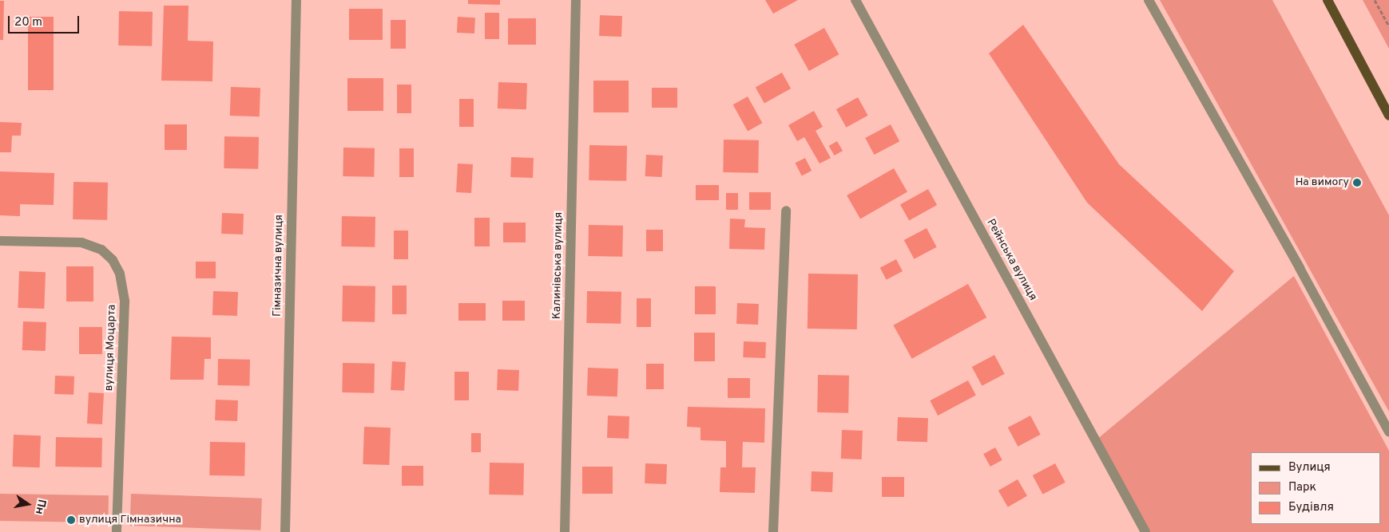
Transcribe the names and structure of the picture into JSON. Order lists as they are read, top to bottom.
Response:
{
  "streets": {
    "street": [
      "Рейнська вулиця",
      "Гімназична вулиця",
      "Калинівська вулиця",
      "вулиця Моцарта"
    ]
  },
  "places": ["На вимогу", "вулиця Гімназична"],
  "legend": ["Вулиця", "Парк", "Будівля"],
  "scale_bar": "20 m",
  "north": "right"
}
